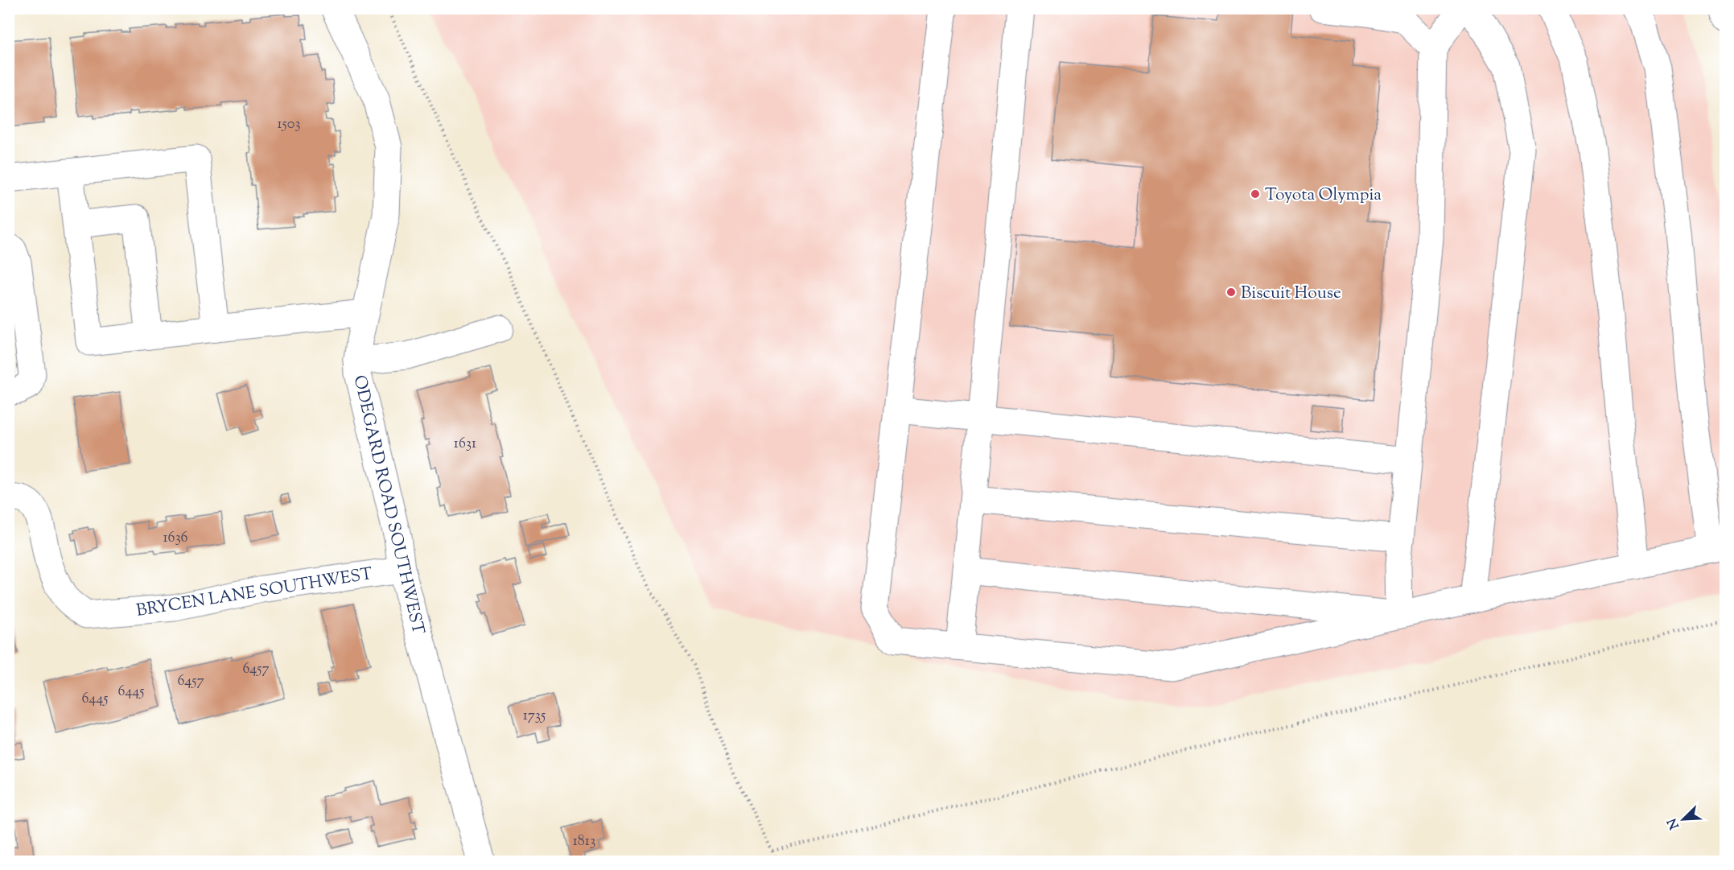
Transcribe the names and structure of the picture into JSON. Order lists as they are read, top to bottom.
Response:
{
  "streets": {
    "street": ["ODEGARD ROAD SOUTHWEST", "BRYCEN LANE SOUTHWEST"]
  },
  "crossings": [
    ["ODEGARD ROAD SOUTHWEST", "BRYCEN LANE SOUTHWEST"]
  ],
  "places": ["Toyota Olympia", "Biscuit House"],
  "house_numbers": [
    "1503",
    "1631",
    "1636",
    "6457",
    "6457",
    "6445",
    "6445",
    "1735",
    "1813"
  ],
  "north": "bottom left"
}
